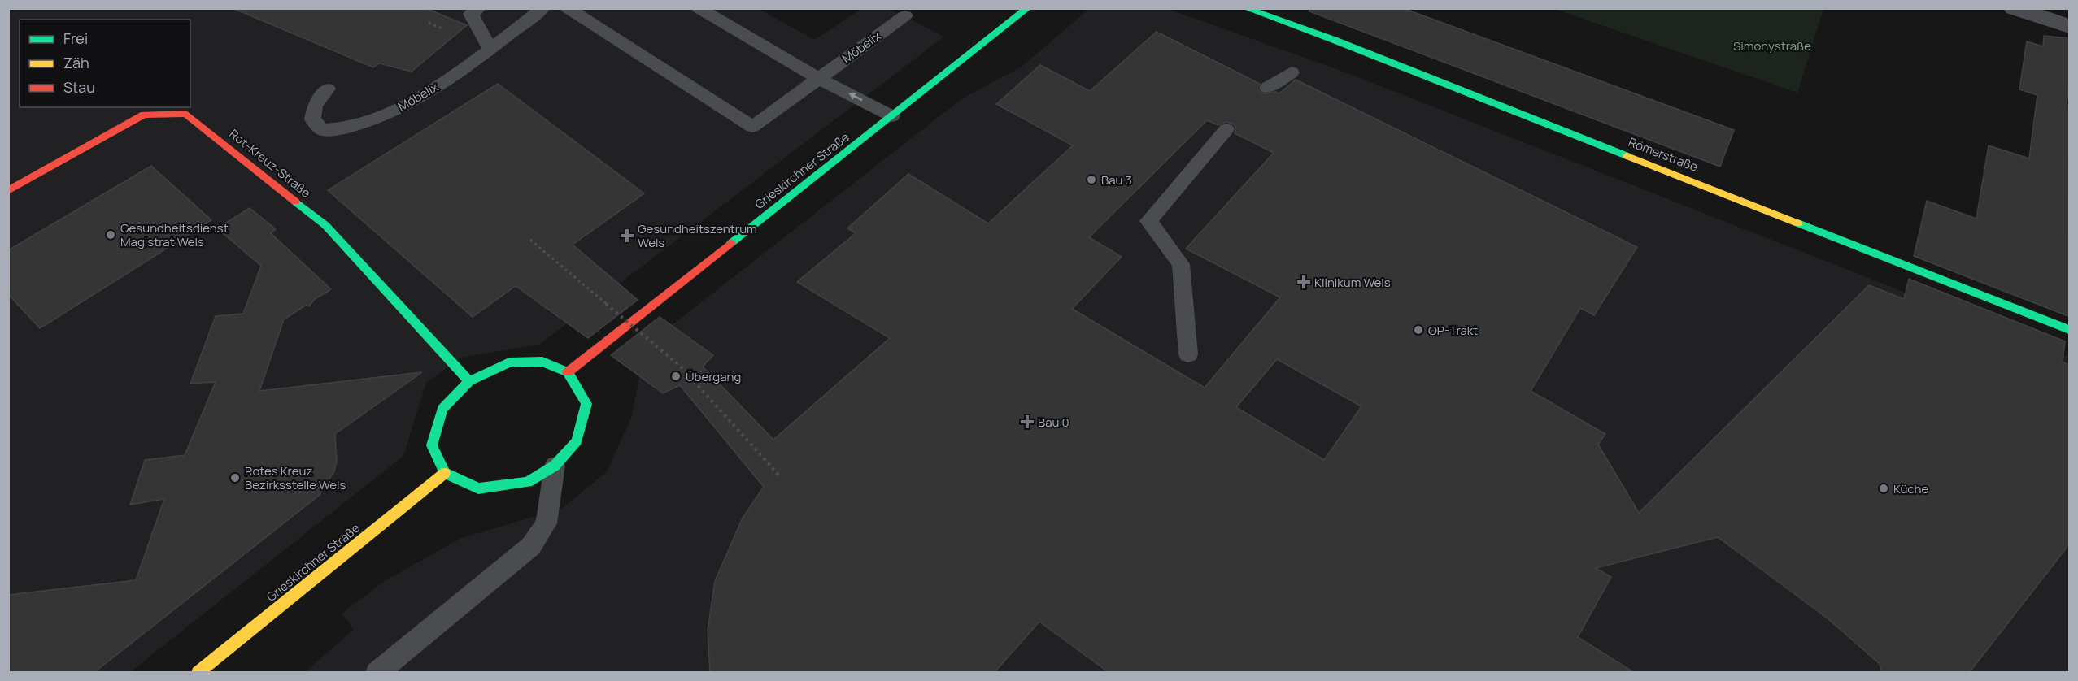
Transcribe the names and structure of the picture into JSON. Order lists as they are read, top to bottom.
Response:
{
  "streets": {
    "main road": ["Römerstraße", "Rot-Kreuz-Straße", "Grieskirchner Straße"],
    "lane": ["Möbelix"]
  },
  "crossings": [
    ["Rot-Kreuz-Straße", "Grieskirchner Straße"]
  ],
  "parks": ["Simonystraße"],
  "places": {
    "other": [
      "Bau 3",
      "Gesundheitsdienst Magistrat Wels",
      "OP-Trakt",
      "Übergang",
      "Rotes Kreuz Bezirksstelle Wels",
      "Küche"
    ],
    "health": ["Gesundheitszentrum Wels", "Klinikum Wels", "Bau 0"]
  },
  "legend": ["Frei", "Zäh", "Stau"]
}
